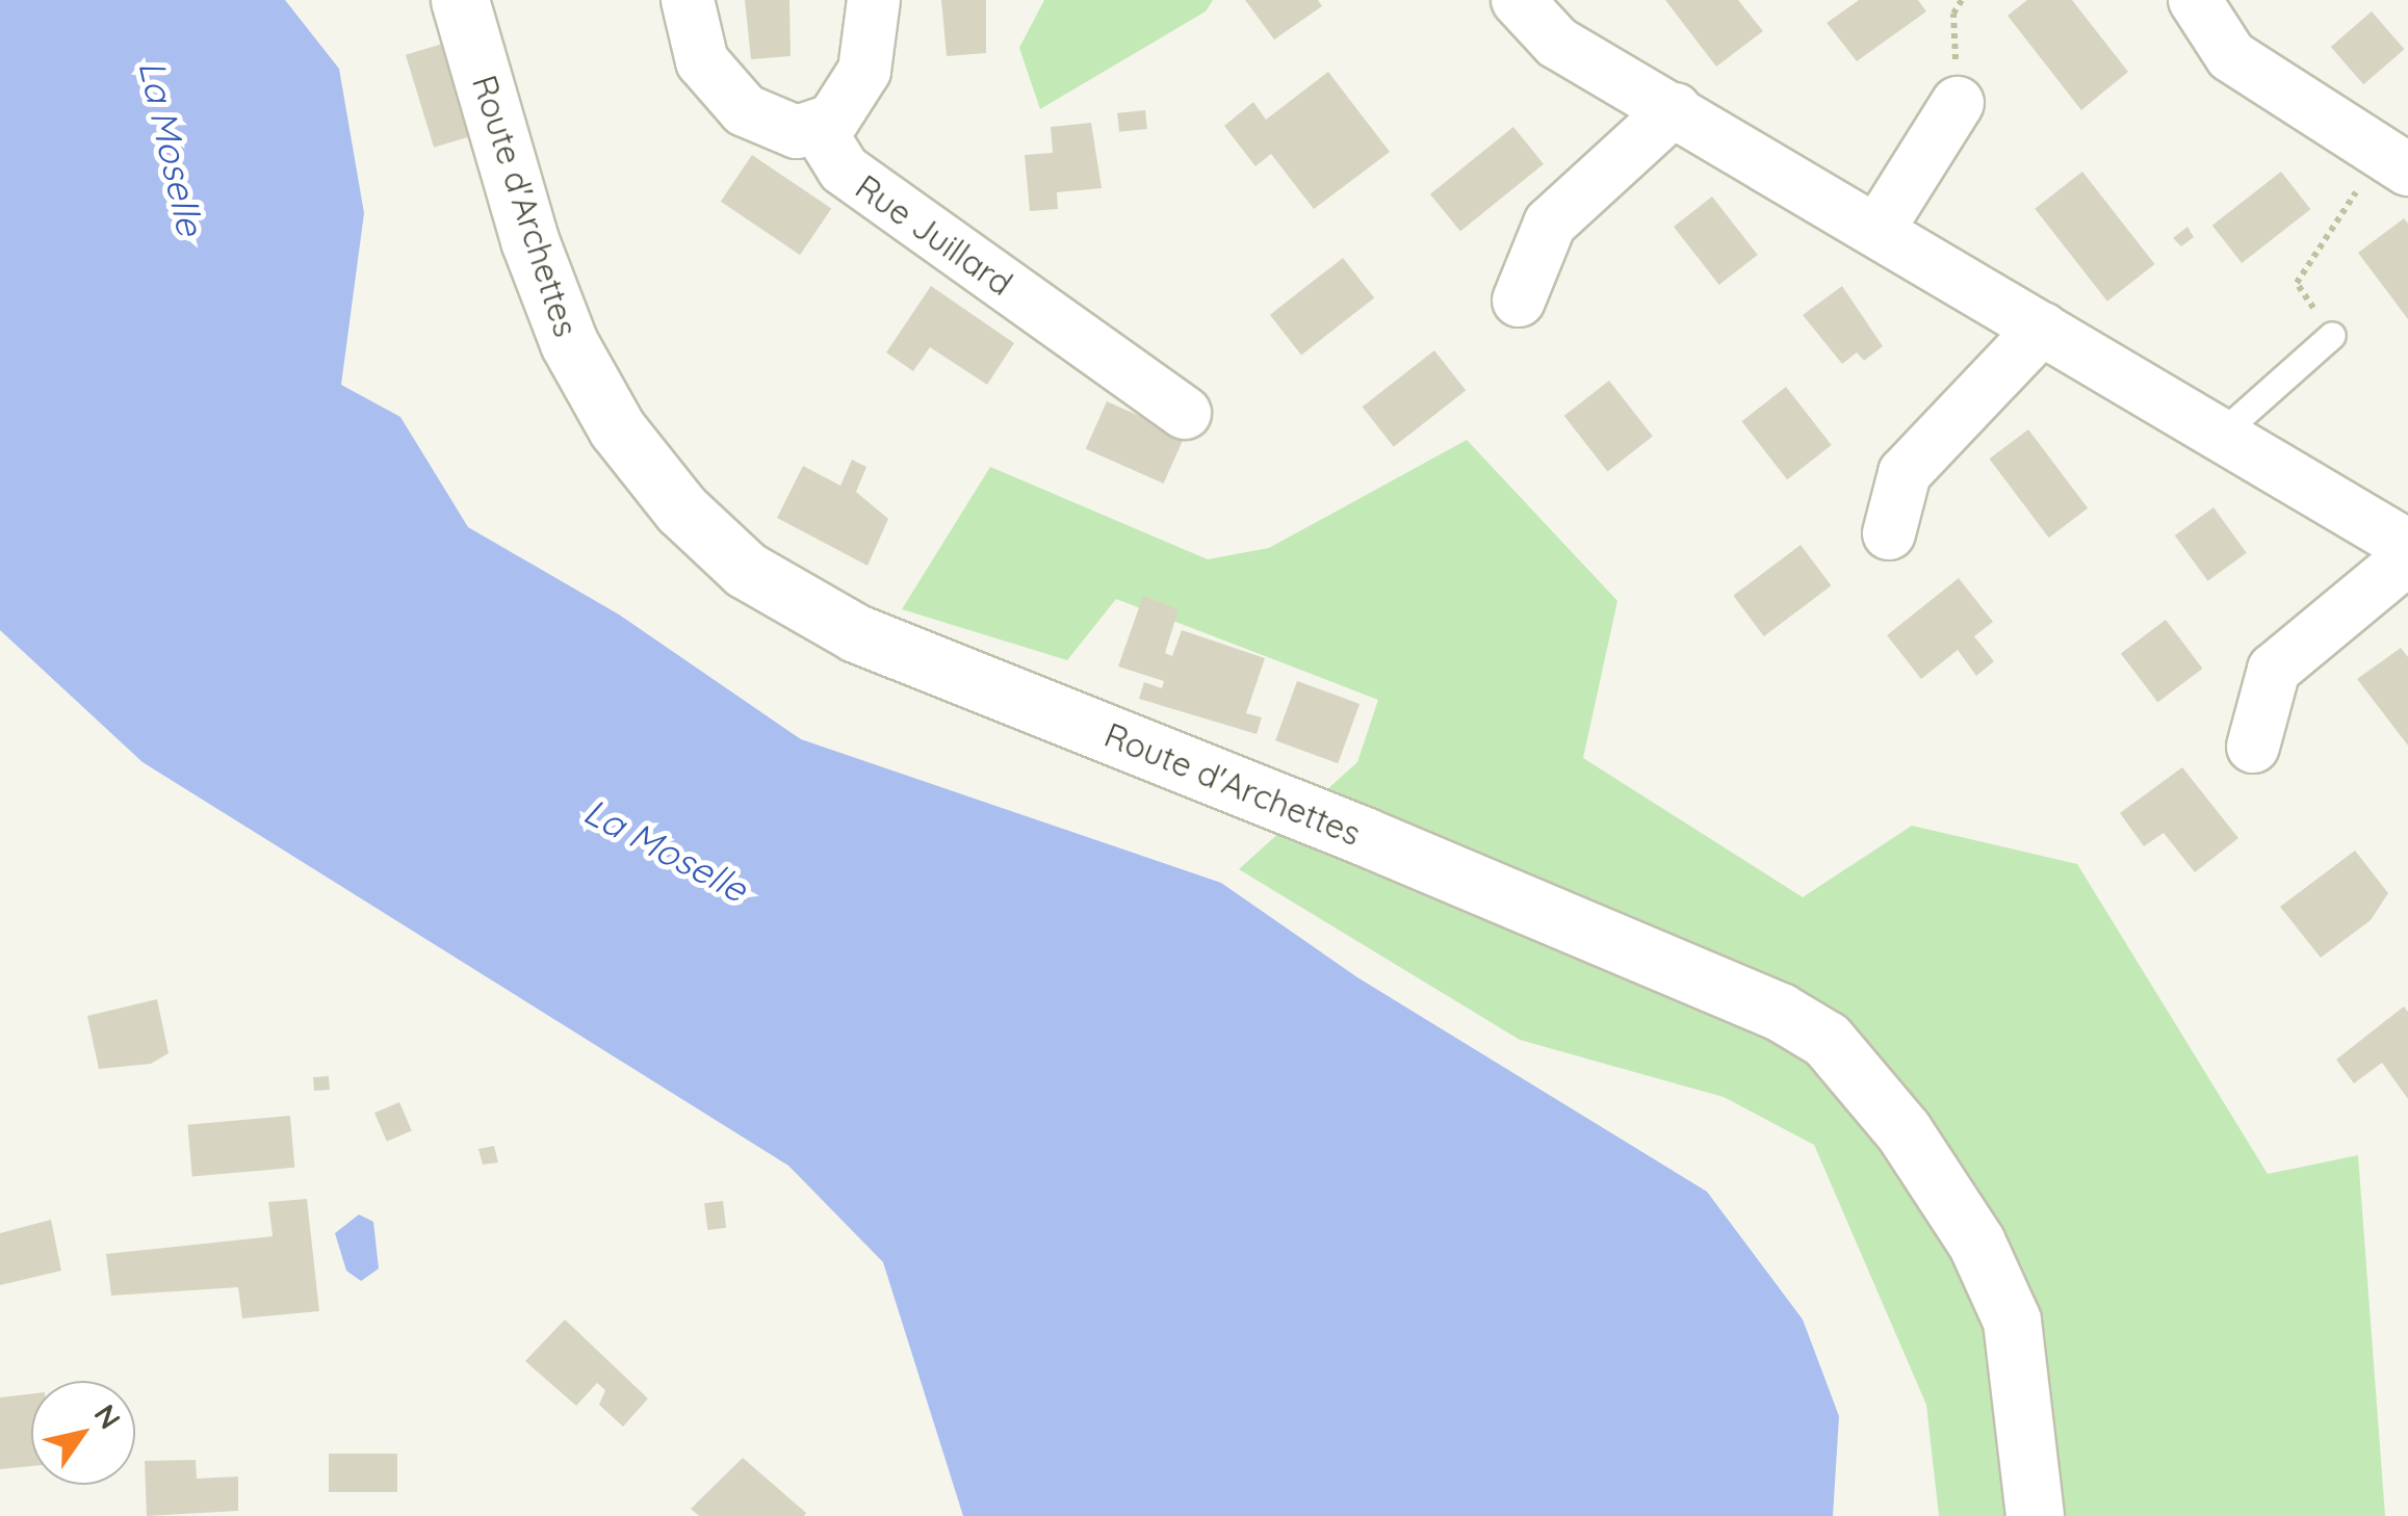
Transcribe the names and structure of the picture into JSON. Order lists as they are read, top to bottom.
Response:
{
  "streets": {
    "street": ["Route d'Archettes", "Rue Juillard"]
  },
  "water": ["La Moselle"],
  "north": "top right"
}
